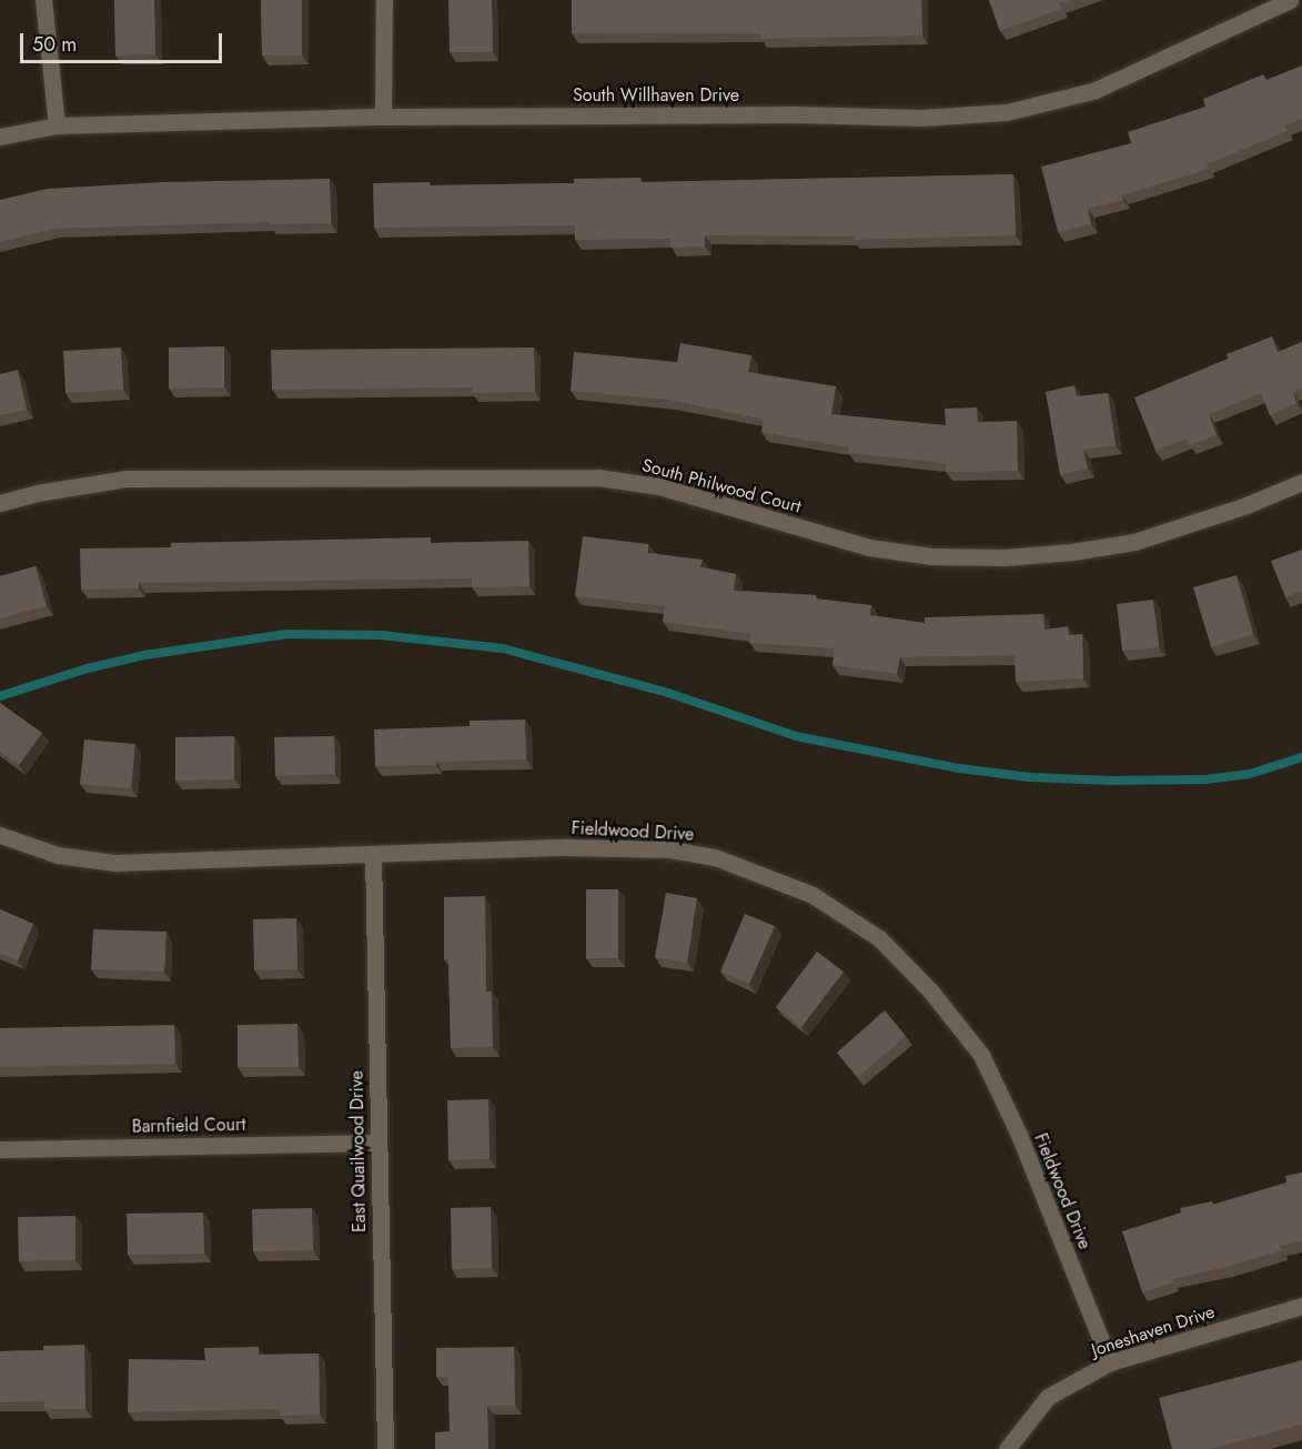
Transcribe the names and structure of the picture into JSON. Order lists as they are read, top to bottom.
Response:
{
  "streets": {
    "street": [
      "South Willhaven Drive",
      "South Philwood Court",
      "Fieldwood Drive",
      "Barnfield Court",
      "East Quailwood Drive",
      "Joneshaven Drive"
    ]
  },
  "crossings": [
    ["Fieldwood Drive", "East Quailwood Drive"],
    ["Fieldwood Drive", "Joneshaven Drive"],
    ["Barnfield Court", "East Quailwood Drive"]
  ],
  "scale_bar": "50 m"
}
